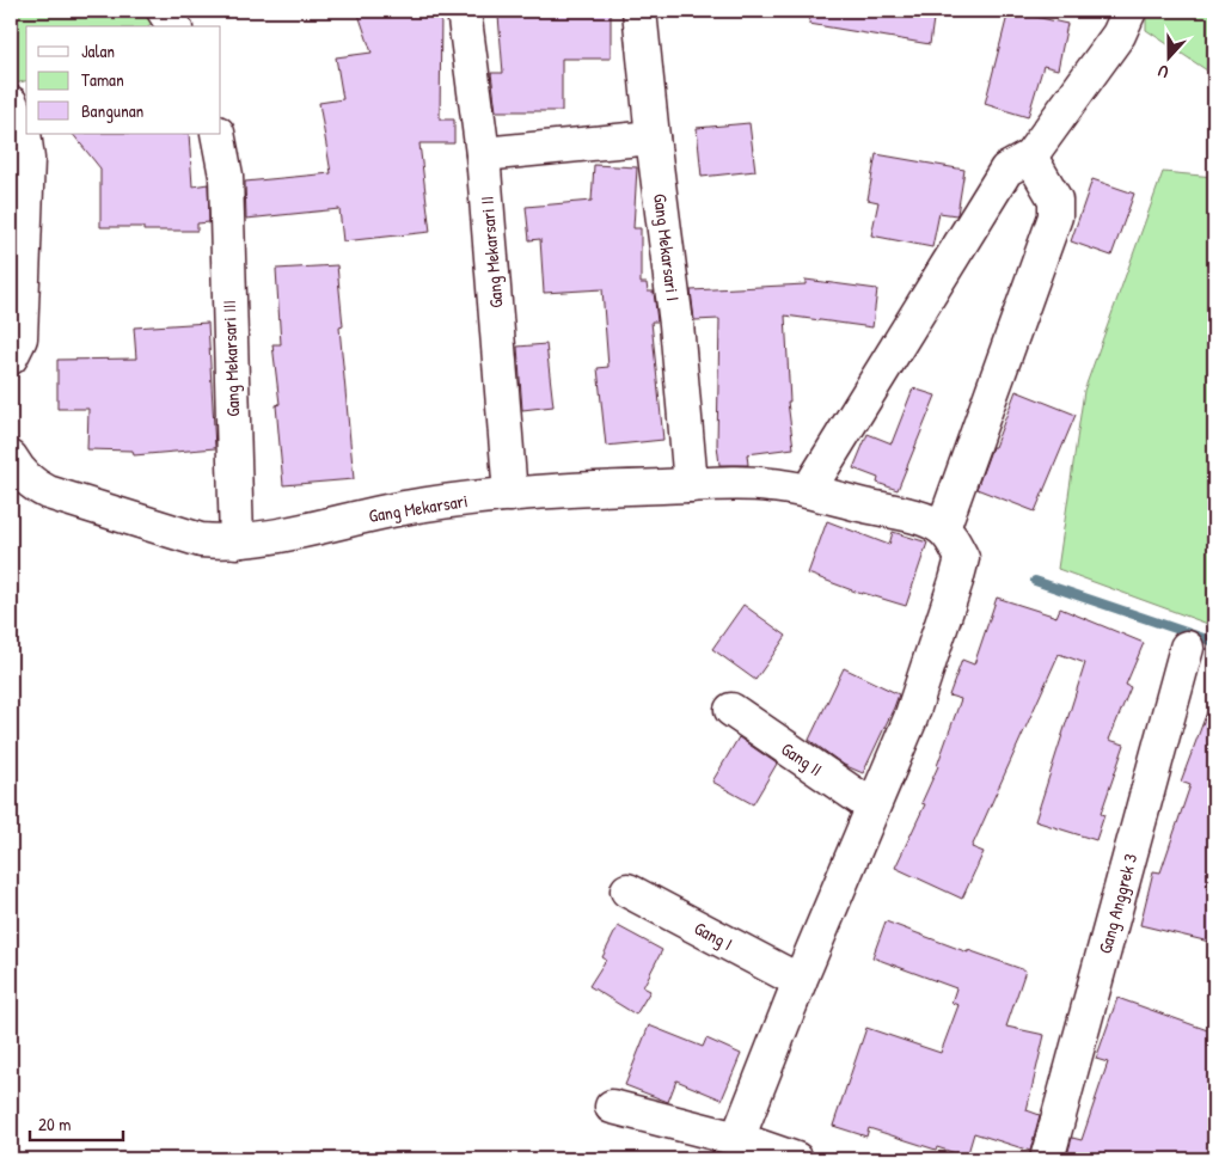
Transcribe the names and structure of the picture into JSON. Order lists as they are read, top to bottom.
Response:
{
  "streets": {
    "street": [
      "Gang Mekarsari I",
      "Gang Mekarsari II",
      "Gang Mekarsari III",
      "Gang Mekarsari",
      "Gang II",
      "Gang Anggrek 3",
      "Gang I"
    ]
  },
  "crossings": [
    ["Gang Mekarsari I", "Gang Mekarsari"],
    ["Gang Mekarsari II", "Gang Mekarsari"],
    ["Gang Mekarsari III", "Gang Mekarsari"]
  ],
  "legend": ["Jalan", "Taman", "Bangunan"],
  "scale_bar": "20 m",
  "north": "bottom"
}
